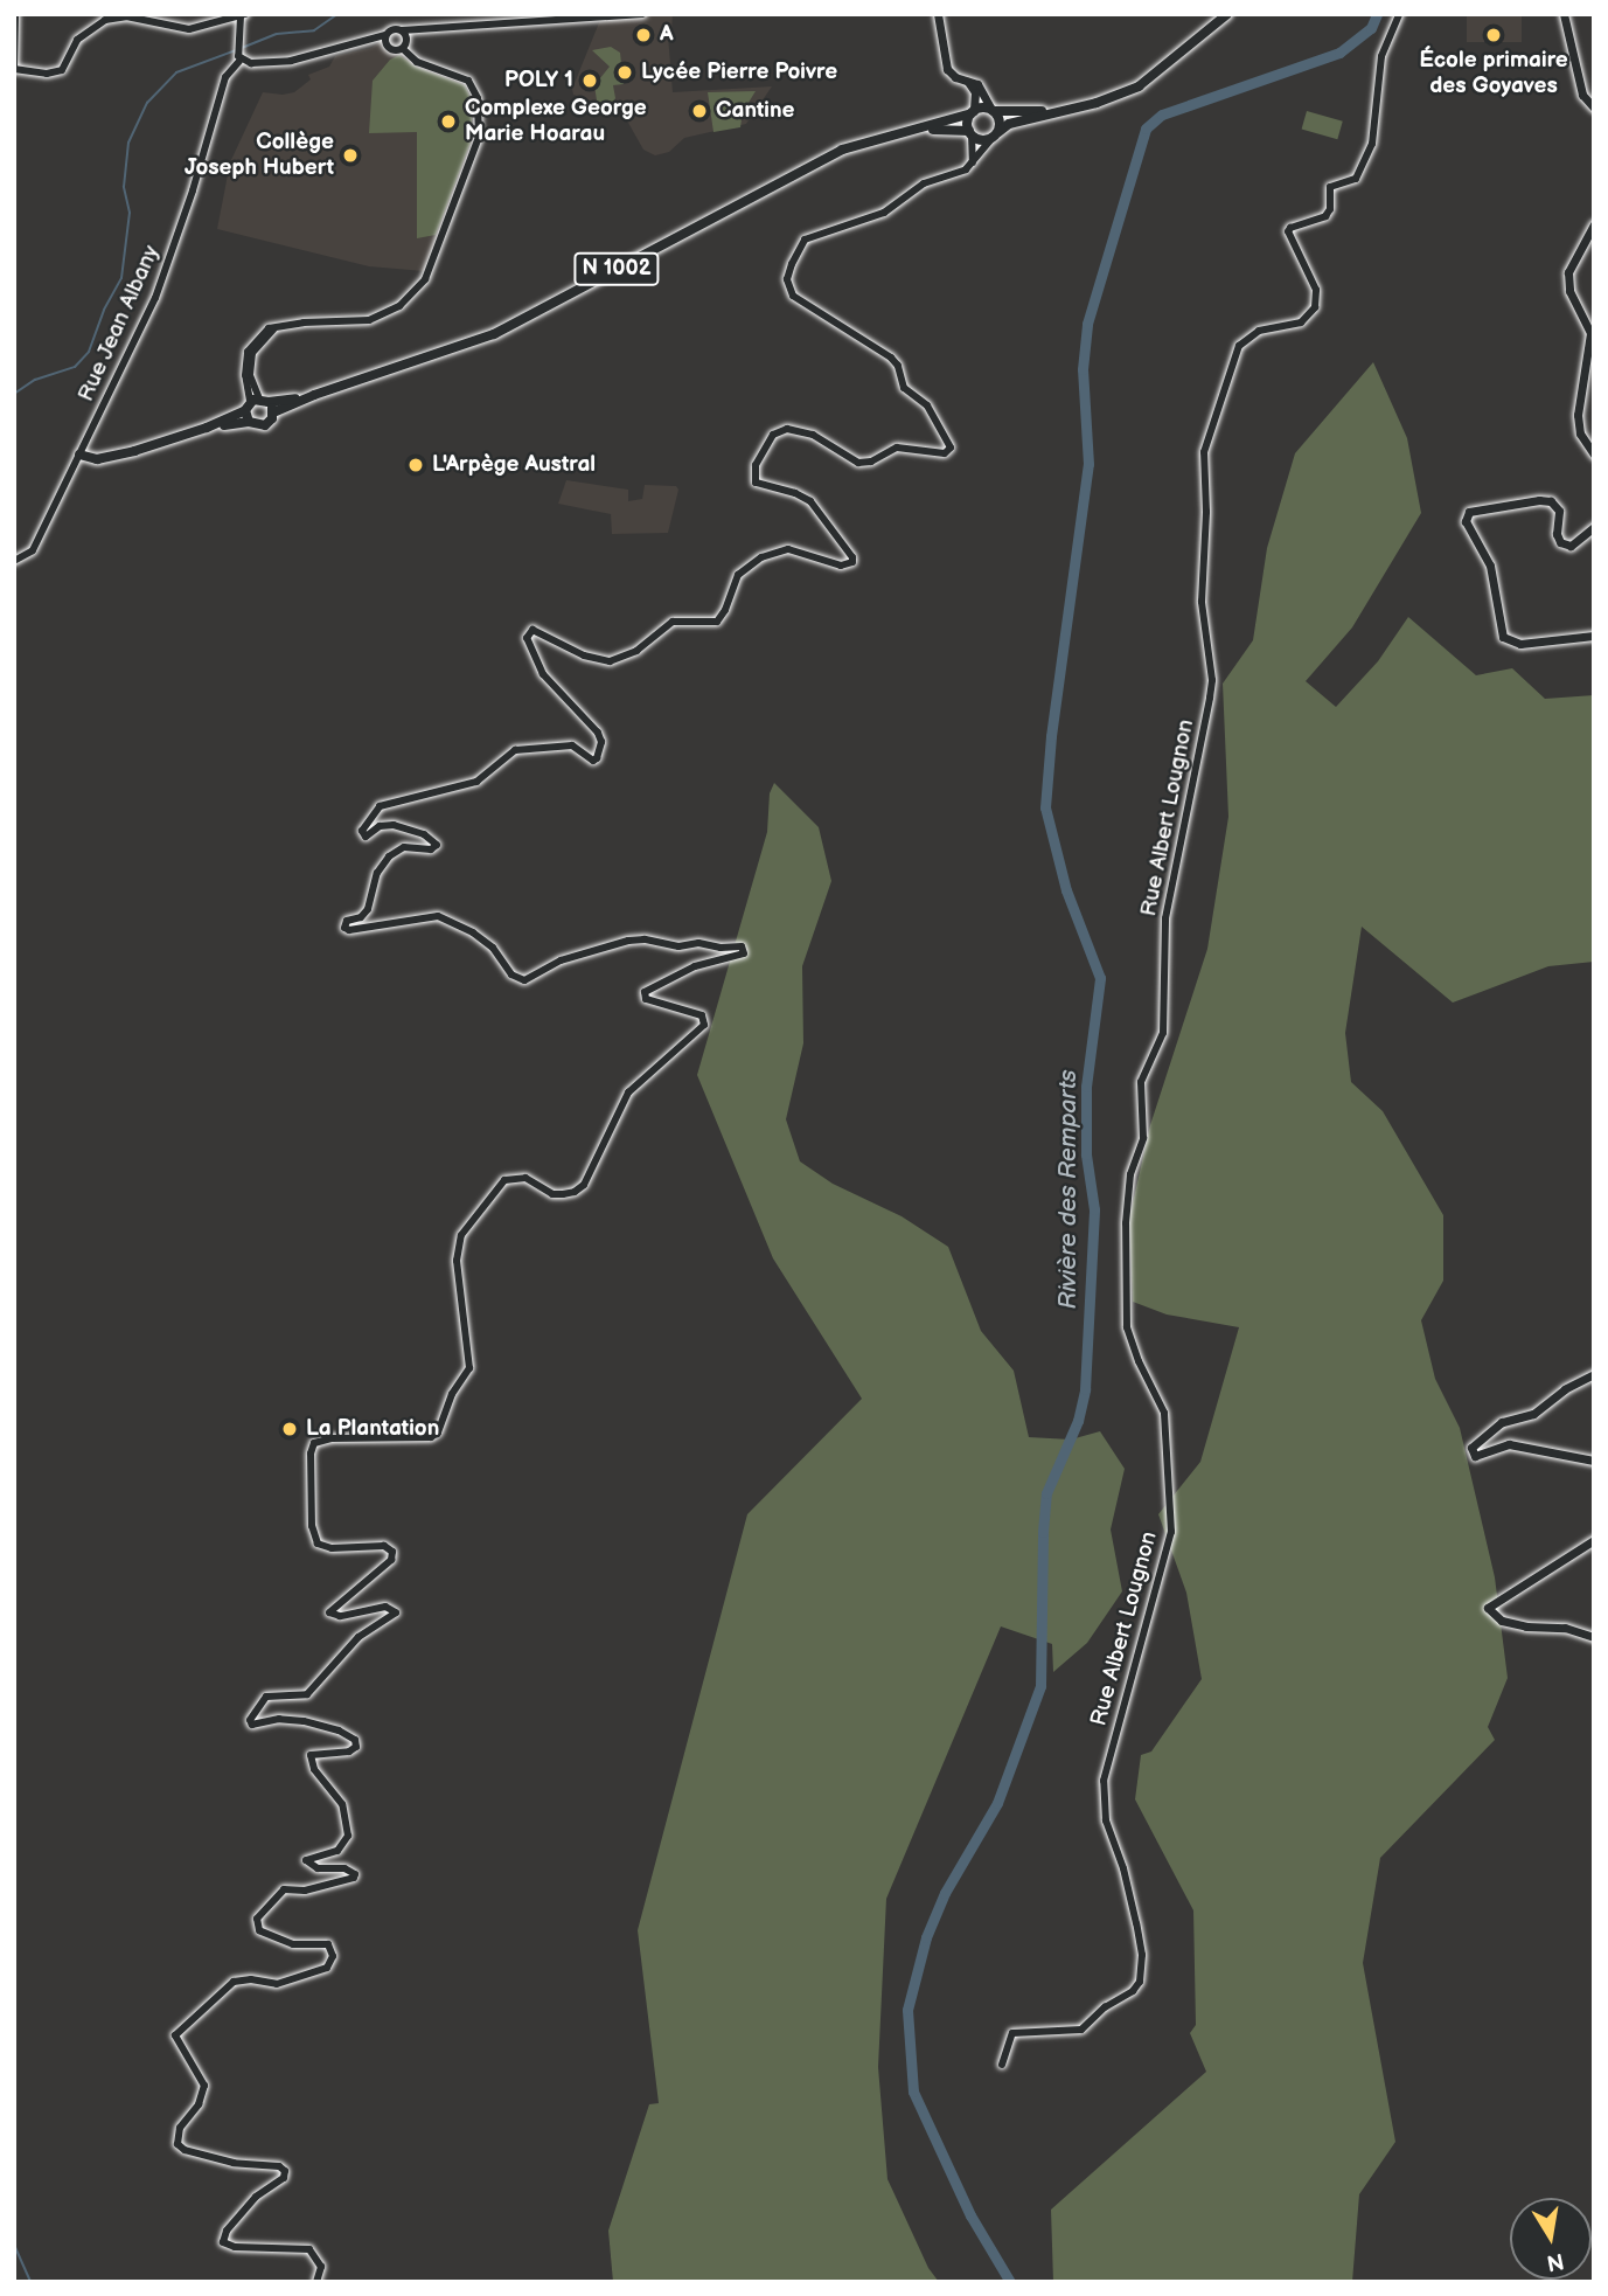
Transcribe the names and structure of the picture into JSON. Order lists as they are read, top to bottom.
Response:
{
  "streets": {
    "main road": ["N 1002"],
    "street": ["Rue Jean Albany", "Rue Albert Lougnon"]
  },
  "crossings": [
    ["N 1002", "Rue Jean Albany"]
  ],
  "water": ["Rivière des Remparts"],
  "places": [
    "A",
    "École primaire des Goyaves",
    "Lycée Pierre Poivre",
    "POLY 1",
    "Cantine",
    "Complexe George Marie Hoarau",
    "Collège Joseph Hubert",
    "L'Arpège Austral",
    "La Plantation"
  ],
  "north": "bottom"
}
